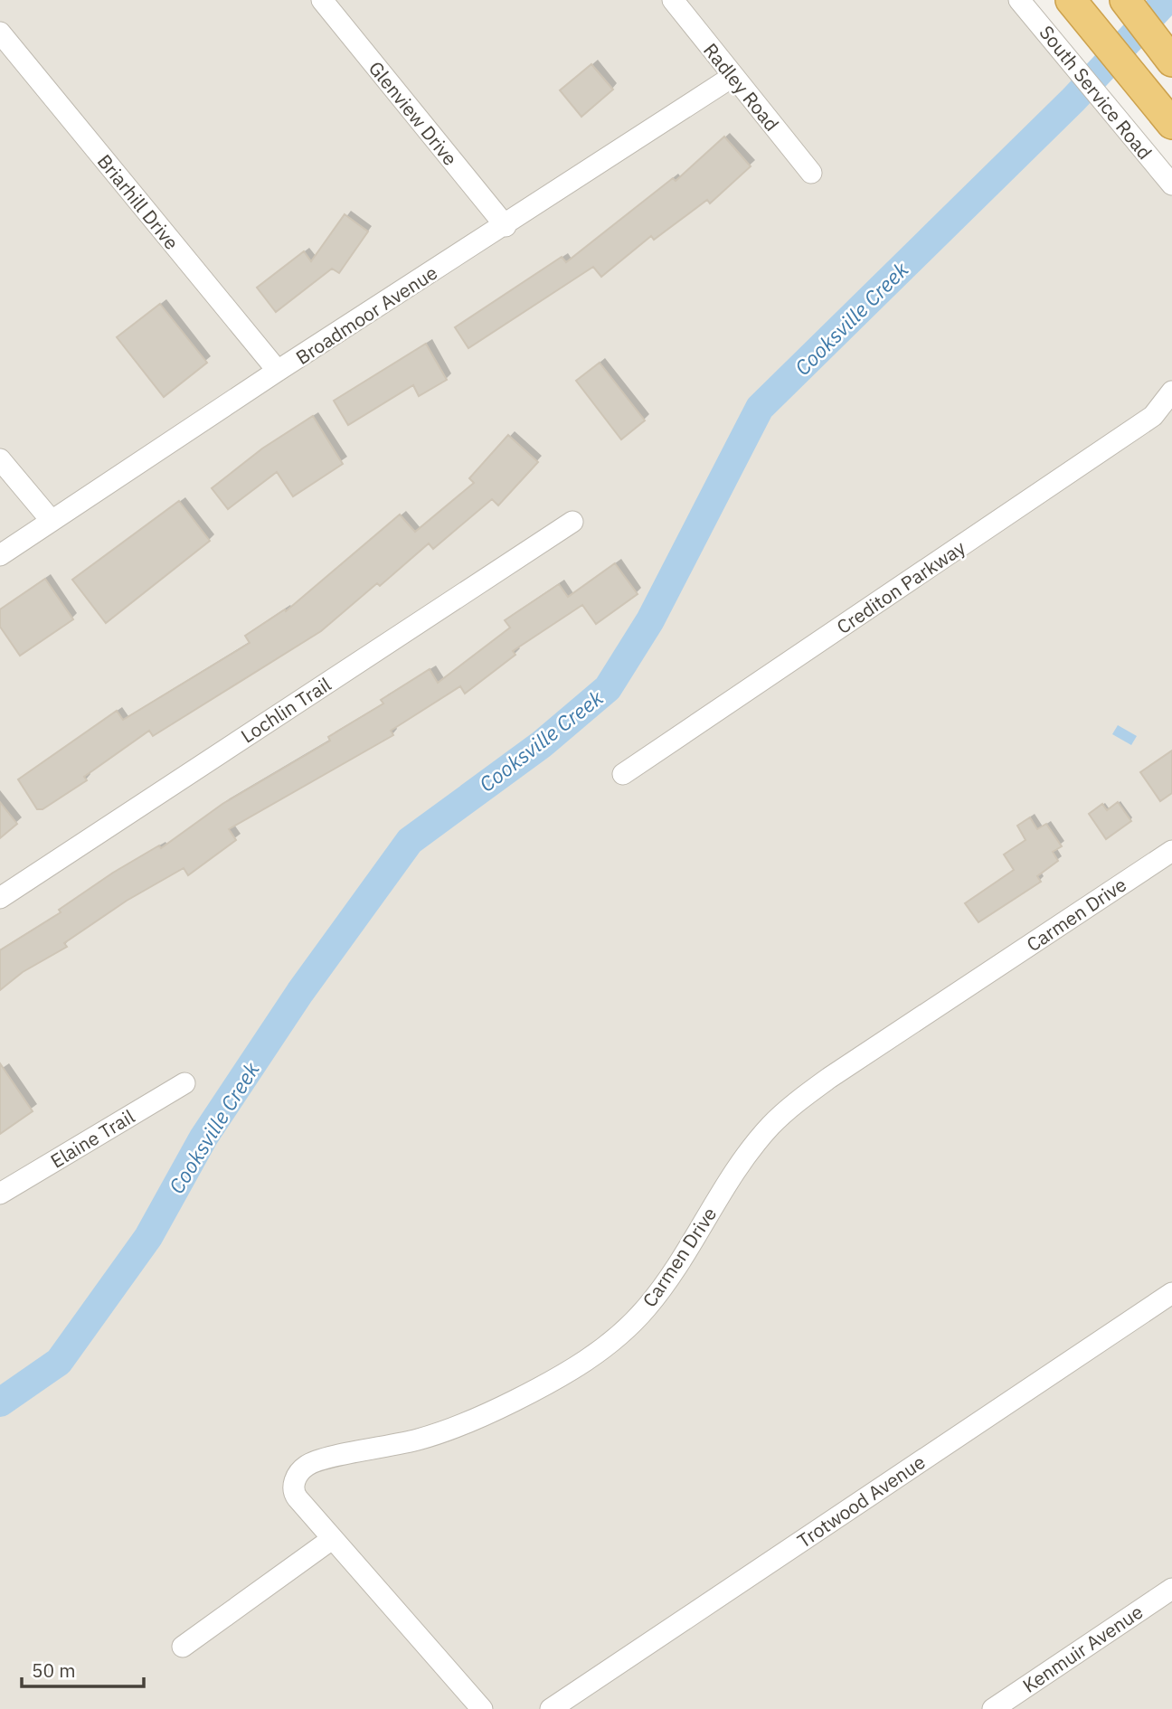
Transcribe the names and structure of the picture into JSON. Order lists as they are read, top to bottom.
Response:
{
  "streets": {
    "street": [
      "Radley Road",
      "South Service Road",
      "Glenview Drive",
      "Briarhill Drive",
      "Broadmoor Avenue",
      "Crediton Parkway",
      "Lochlin Trail",
      "Carmen Drive",
      "Elaine Trail",
      "Trotwood Avenue",
      "Kenmuir Avenue"
    ]
  },
  "crossings": [
    ["Radley Road", "Broadmoor Avenue"],
    ["Glenview Drive", "Broadmoor Avenue"],
    ["Briarhill Drive", "Broadmoor Avenue"]
  ],
  "water": ["Cooksville Creek"],
  "scale_bar": "50 m"
}
